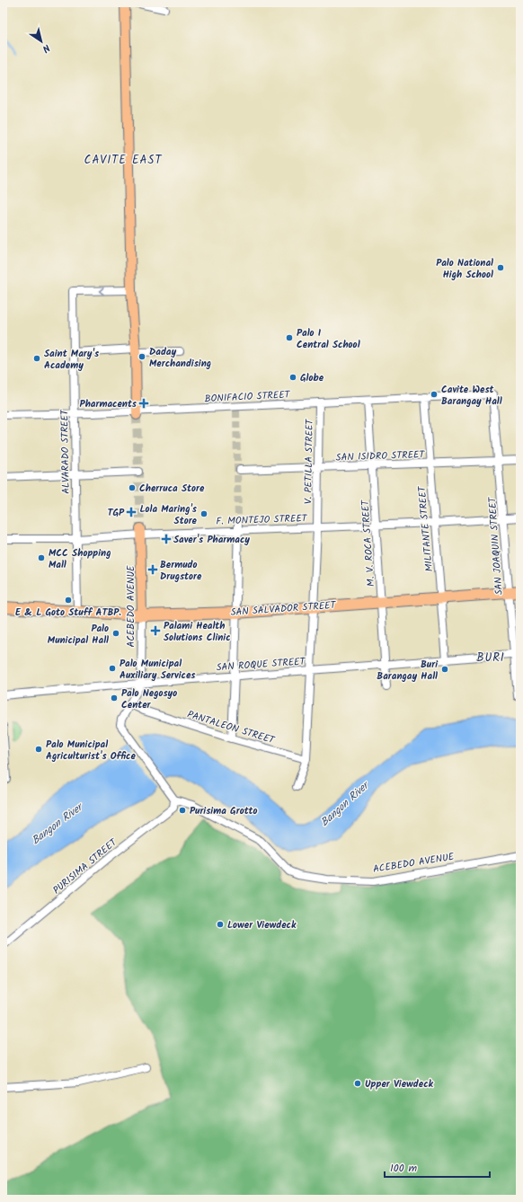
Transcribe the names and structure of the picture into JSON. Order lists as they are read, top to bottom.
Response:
{
  "streets": {
    "highway": ["SAN SALVADOR STREET"],
    "main road": ["ACEBEDO AVENUE"],
    "street": [
      "BONIFACIO STREET",
      "ALVARADO STREET",
      "SAN ISIDRO STREET",
      "V. PETILLA STREET",
      "F. MONTEJO STREET",
      "MILITANTE STREET",
      "M. V. ROCA STREET",
      "SAN JOAQUIN STREET",
      "SAN ROQUE STREET",
      "PANTALEON STREET",
      "PURISIMA STREET"
    ]
  },
  "crossings": [
    ["BONIFACIO STREET", "ALVARADO STREET"],
    ["BONIFACIO STREET", "V. PETILLA STREET"],
    ["BONIFACIO STREET", "MILITANTE STREET"],
    ["BONIFACIO STREET", "M. V. ROCA STREET"],
    ["BONIFACIO STREET", "SAN JOAQUIN STREET"],
    ["ALVARADO STREET", "F. MONTEJO STREET"],
    ["ALVARADO STREET", "SAN SALVADOR STREET"],
    ["SAN ISIDRO STREET", "V. PETILLA STREET"],
    ["SAN ISIDRO STREET", "MILITANTE STREET"],
    ["SAN ISIDRO STREET", "M. V. ROCA STREET"],
    ["SAN ISIDRO STREET", "SAN JOAQUIN STREET"],
    ["V. PETILLA STREET", "F. MONTEJO STREET"],
    ["V. PETILLA STREET", "SAN SALVADOR STREET"],
    ["V. PETILLA STREET", "SAN ROQUE STREET"],
    ["V. PETILLA STREET", "PANTALEON STREET"],
    ["F. MONTEJO STREET", "MILITANTE STREET"],
    ["F. MONTEJO STREET", "M. V. ROCA STREET"],
    ["F. MONTEJO STREET", "SAN JOAQUIN STREET"],
    ["F. MONTEJO STREET", "ACEBEDO AVENUE"],
    ["MILITANTE STREET", "SAN SALVADOR STREET"],
    ["MILITANTE STREET", "SAN ROQUE STREET"],
    ["M. V. ROCA STREET", "SAN SALVADOR STREET"],
    ["M. V. ROCA STREET", "SAN ROQUE STREET"],
    ["SAN JOAQUIN STREET", "SAN SALVADOR STREET"],
    ["SAN JOAQUIN STREET", "SAN ROQUE STREET"],
    ["ACEBEDO AVENUE", "SAN SALVADOR STREET"],
    ["ACEBEDO AVENUE", "SAN ROQUE STREET"],
    ["ACEBEDO AVENUE", "PURISIMA STREET"]
  ],
  "districts": ["CAVITE EAST", "BURI"],
  "water": ["Bangon River"],
  "places": {
    "other": [
      "Palo National High School",
      "Palo I Central School",
      "Daday Merchandising",
      "Saint Mary's Academy",
      "Globe",
      "Cavite West Barangay Hall",
      "Cherruca Store",
      "Lola Maring's Store",
      "MCC Shopping Mall",
      "E & L Goto Stuff ATBP.",
      "Palo Municipal Hall",
      "Palo Municipal Auxiliary Services",
      "Buri Barangay Hall",
      "Palo Negosyo Center",
      "Palo Municipal Agriculturist's Office",
      "Purisima Grotto",
      "Lower Viewdeck",
      "Upper Viewdeck"
    ],
    "health": [
      "Pharmacents",
      "TGP",
      "Saver's Pharmacy",
      "Bermudo Drugstore",
      "Palami Health Solutions Clinic"
    ]
  },
  "scale_bar": "100 m",
  "north": "bottom right"
}
